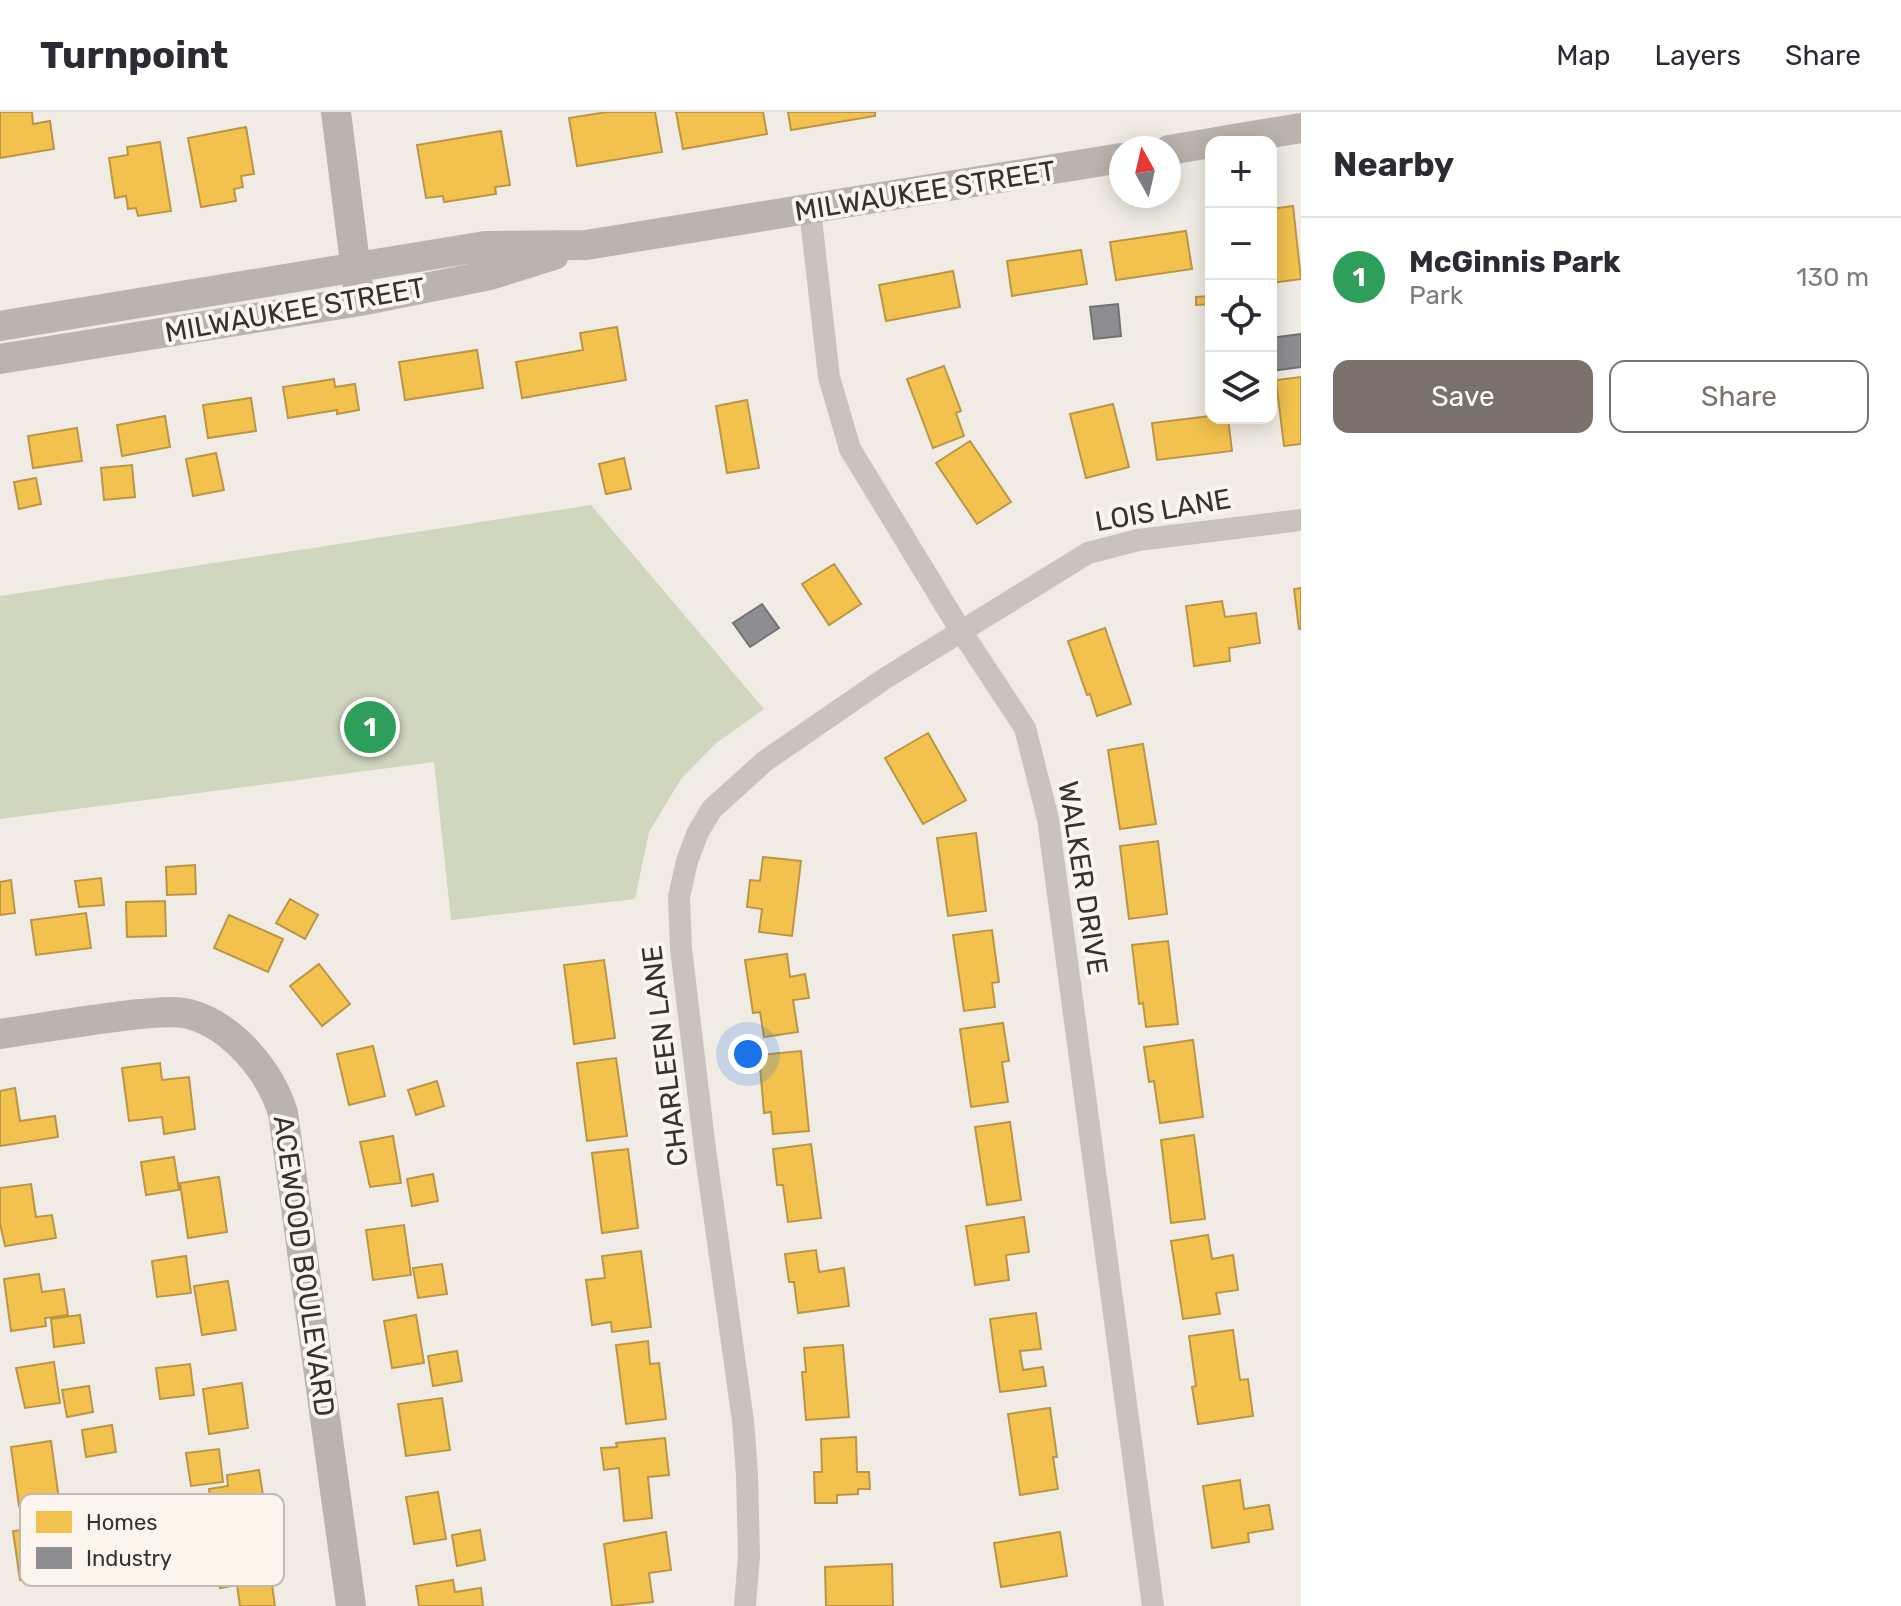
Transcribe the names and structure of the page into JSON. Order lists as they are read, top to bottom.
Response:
{
  "streets": {
    "street": [
      "MILWAUKEE STREET",
      "LOIS LANE",
      "WALKER DRIVE",
      "CHARLEEN LANE",
      "ACEWOOD BOULEVARD"
    ]
  },
  "crossings": [
    ["MILWAUKEE STREET", "WALKER DRIVE"],
    ["LOIS LANE", "WALKER DRIVE"],
    ["LOIS LANE", "CHARLEEN LANE"],
    ["WALKER DRIVE", "CHARLEEN LANE"]
  ],
  "legend": ["Homes", "Industry"],
  "north": "top",
  "page": {
    "header": "Turnpoint",
    "nav": ["Map", "Layers", "Share"],
    "heading": "Nearby",
    "map_buttons": ["+", "−"],
    "list": [
      {
        "mark": "1",
        "name": "McGinnis Park",
        "note": "Park",
        "value": "130 m"
      }
    ],
    "buttons": ["Save", "Share"],
    "pins": "1"
  }
}
